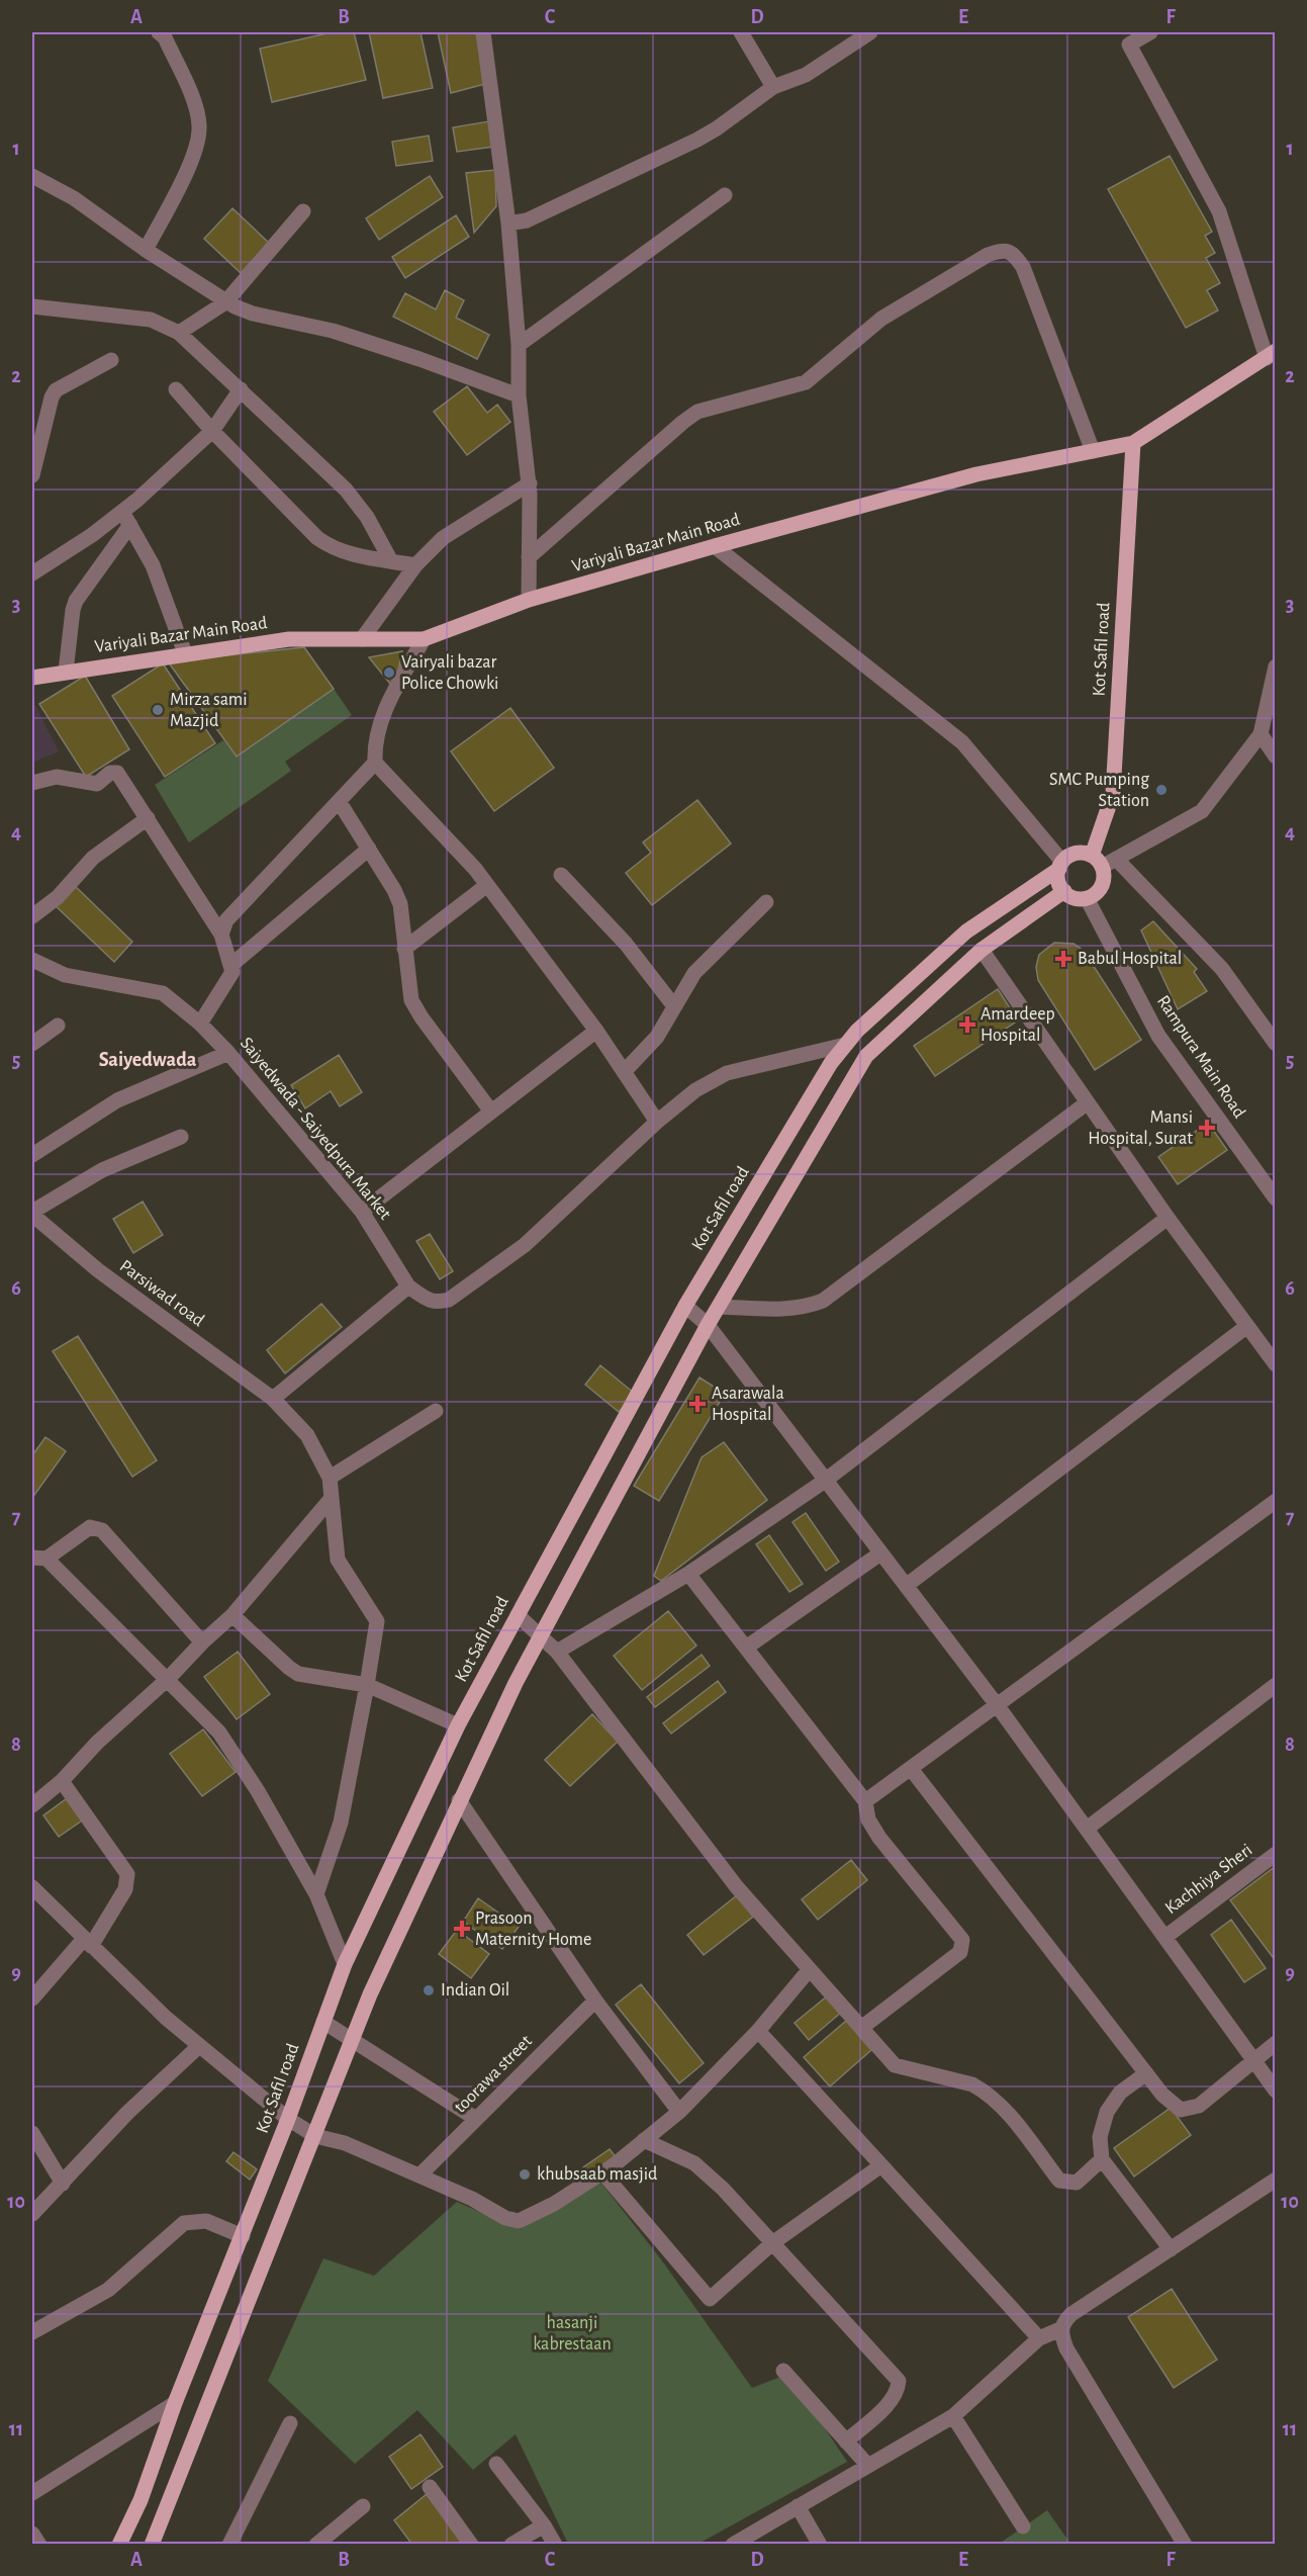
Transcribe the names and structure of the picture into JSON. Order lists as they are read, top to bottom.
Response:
{
  "streets": {
    "main road": ["Variyali Bazar Main Road", "Kot Safil road"],
    "street": [
      "Rampura Main Road",
      "Saiyedwada - Saiyedpura Market",
      "Parsiwad road",
      "Kachhiya Sheri",
      "toorawa street"
    ]
  },
  "crossings": [
    ["Variyali Bazar Main Road", "Kot Safil road"],
    ["Kot Safil road", "Rampura Main Road"]
  ],
  "districts": ["Saiyedwada"],
  "parks": ["hasanji kabrestaan"],
  "places": {
    "other": [
      "Vairyali bazar Police Chowki",
      "Mirza sami Mazjid",
      "SMC Pumping Station",
      "Indian Oil",
      "khubsaab masjid"
    ],
    "health": [
      "Babul Hospital",
      "Amardeep Hospital",
      "Mansi Hospital, Surat",
      "Asarawala Hospital",
      "Prasoon Maternity Home"
    ]
  },
  "grid": {
    "columns": [
      "A",
      "B",
      "C",
      "D",
      "E",
      "F"
    ],
    "rows": [
      "1",
      "2",
      "3",
      "4",
      "5",
      "6",
      "7",
      "8",
      "9",
      "10",
      "11"
    ]
  }
}
